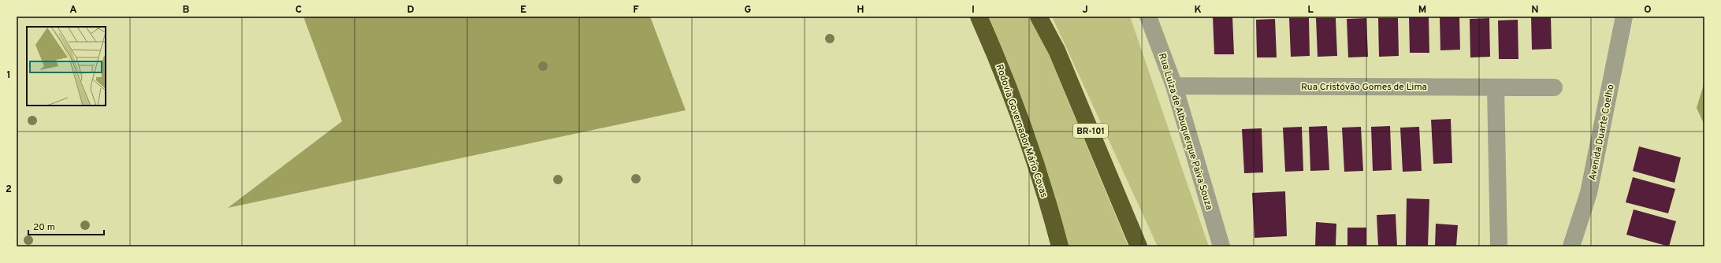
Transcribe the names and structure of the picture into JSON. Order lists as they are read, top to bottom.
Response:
{
  "streets": {
    "highway": ["Rodovia Governador Mário Covas", "BR-101"],
    "street": ["Rua Cristóvão Gomes de Lima", "Rua Luiza de Albuquerque Paiva Souza", "Avenida Duarte Coelho"]
  },
  "crossings": [
    ["Rua Cristóvão Gomes de Lima", "Rua Luiza de Albuquerque Paiva Souza"]
  ],
  "scale_bar": "20 m",
  "grid": {
    "columns": [
      "A",
      "B",
      "C",
      "D",
      "E",
      "F",
      "G",
      "H",
      "I",
      "J",
      "K",
      "L",
      "M",
      "N",
      "O"
    ],
    "rows": ["1", "2"]
  }
}
